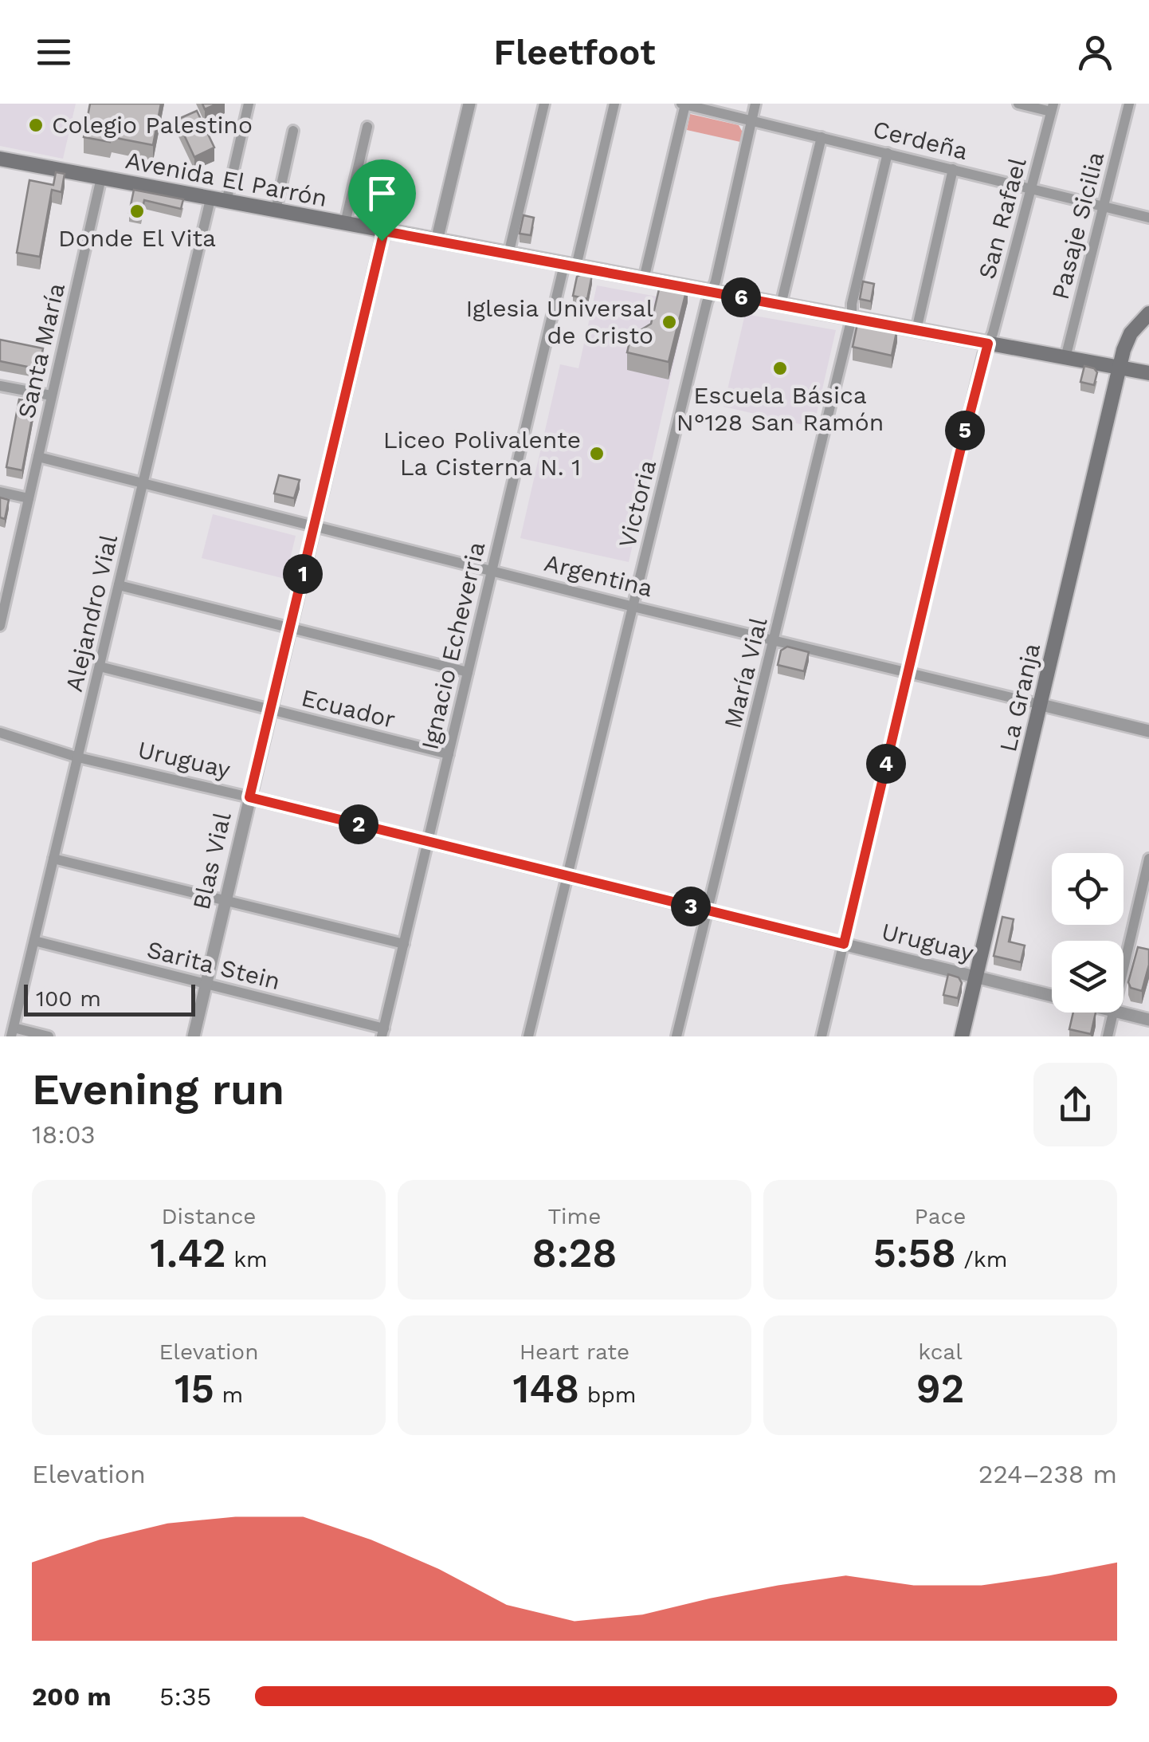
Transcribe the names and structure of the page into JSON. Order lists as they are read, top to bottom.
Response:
{
  "streets": {
    "main road": ["Avenida El Parrón", "La Granja"],
    "street": [
      "Cerdeña",
      "San Rafael",
      "Pasaje Sicilia",
      "Santa María",
      "Victoria",
      "Argentina",
      "Alejandro Vial",
      "Ignacio Echeverria",
      "María Vial",
      "Ecuador",
      "Uruguay",
      "Blas Vial",
      "Sarita Stein"
    ]
  },
  "crossings": [
    ["Cerdeña", "San Rafael"],
    ["Cerdeña", "Pasaje Sicilia"],
    ["Cerdeña", "Victoria"],
    ["Cerdeña", "María Vial"],
    ["Avenida El Parrón", "San Rafael"],
    ["Avenida El Parrón", "Pasaje Sicilia"],
    ["Avenida El Parrón", "Santa María"],
    ["Avenida El Parrón", "Victoria"],
    ["Avenida El Parrón", "Alejandro Vial"],
    ["Avenida El Parrón", "Ignacio Echeverria"],
    ["Avenida El Parrón", "María Vial"],
    ["Avenida El Parrón", "La Granja"],
    ["Avenida El Parrón", "Blas Vial"],
    ["San Rafael", "Argentina"],
    ["San Rafael", "Uruguay"],
    ["Santa María", "Argentina"],
    ["Victoria", "Argentina"],
    ["Victoria", "Uruguay"],
    ["Argentina", "Alejandro Vial"],
    ["Argentina", "Ignacio Echeverria"],
    ["Argentina", "María Vial"],
    ["Argentina", "La Granja"],
    ["Argentina", "Blas Vial"],
    ["Alejandro Vial", "Ecuador"],
    ["Alejandro Vial", "Uruguay"],
    ["Alejandro Vial", "Sarita Stein"],
    ["Ignacio Echeverria", "Ecuador"],
    ["Ignacio Echeverria", "Uruguay"],
    ["Ignacio Echeverria", "Sarita Stein"],
    ["María Vial", "Uruguay"],
    ["La Granja", "Uruguay"],
    ["Ecuador", "Blas Vial"],
    ["Uruguay", "Blas Vial"],
    ["Blas Vial", "Sarita Stein"]
  ],
  "places": [
    "Colegio Palestino",
    "Donde El Vita",
    "Iglesia Universal de Cristo",
    "Escuela Básica N°128 San Ramón",
    "Liceo Polivalente La Cisterna N. 1"
  ],
  "scale_bar": "100 m",
  "page": {
    "header": "Fleetfoot",
    "pins": [
      "6",
      "5",
      "1",
      "4",
      "2",
      "3"
    ],
    "scale": "100 m",
    "heading": ["Evening run", "18:03"],
    "stats": [
      ["Distance", "1.42 km"],
      ["Time", "8:28"],
      ["Pace", "5:58 /km"],
      ["Elevation", "15 m"],
      ["Heart rate", "148 bpm"],
      ["kcal", "92"]
    ],
    "chart": ["Elevation", "224–238 m"],
    "list": [
      {
        "name": "200 m",
        "note": "5:35"
      }
    ]
  }
}
